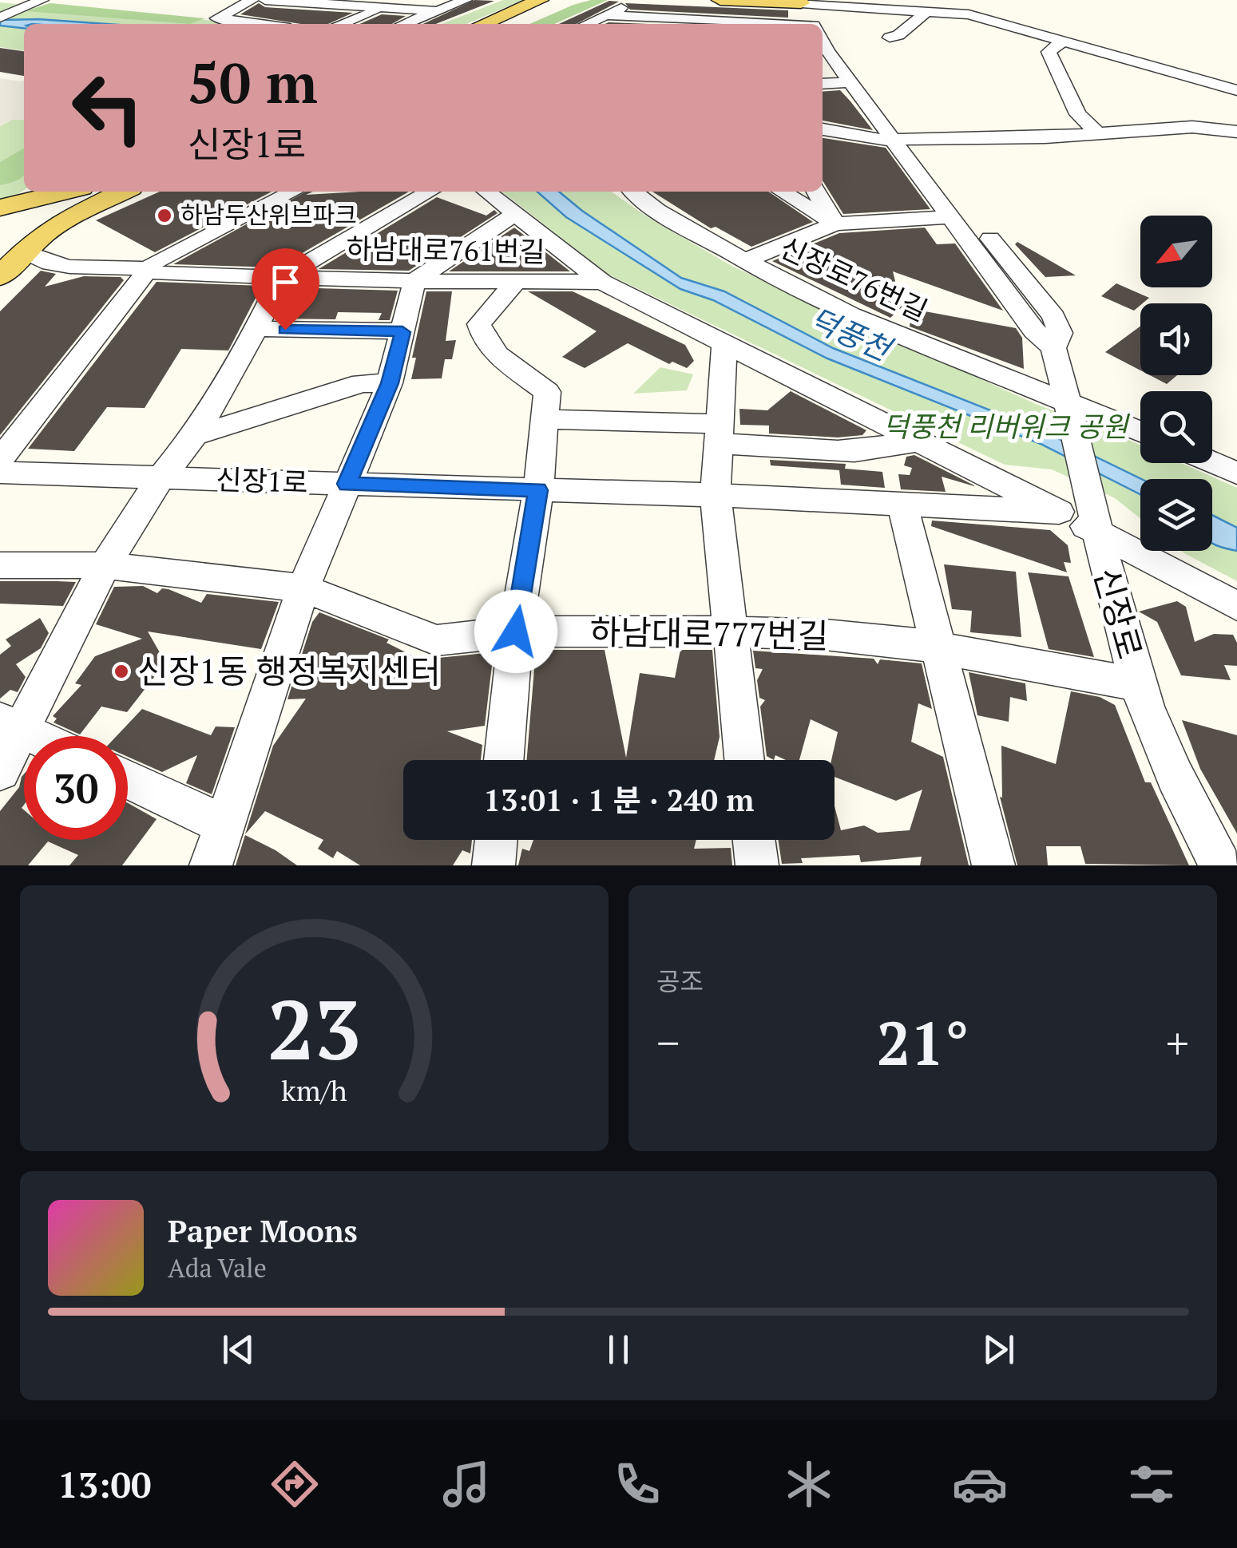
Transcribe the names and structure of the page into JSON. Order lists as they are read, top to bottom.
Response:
{
  "streets": {
    "street": [
      "하남대로761번길",
      "신장로76번길",
      "신장1로",
      "신장로",
      "하남대로777번길"
    ]
  },
  "crossings": [
    ["신장로76번길", "신장로"],
    ["신장로", "하남대로777번길"]
  ],
  "water": ["덕풍천"],
  "parks": ["덕풍천 리버워크 공원"],
  "places": ["하남두산위브파크", "신장1동 행정복지센터"],
  "north": "bottom left",
  "page": {
    "turn": ["50 m", "신장1로"],
    "limit": "30",
    "trip": "13:01 · 1 분 · 240 m",
    "tile": "공조",
    "heat": ["−", "21°", "+"],
    "song": ["Paper Moons", "Ada Vale"],
    "tabs": "13:00",
    "gauge": ["23", "km/h"]
  }
}
